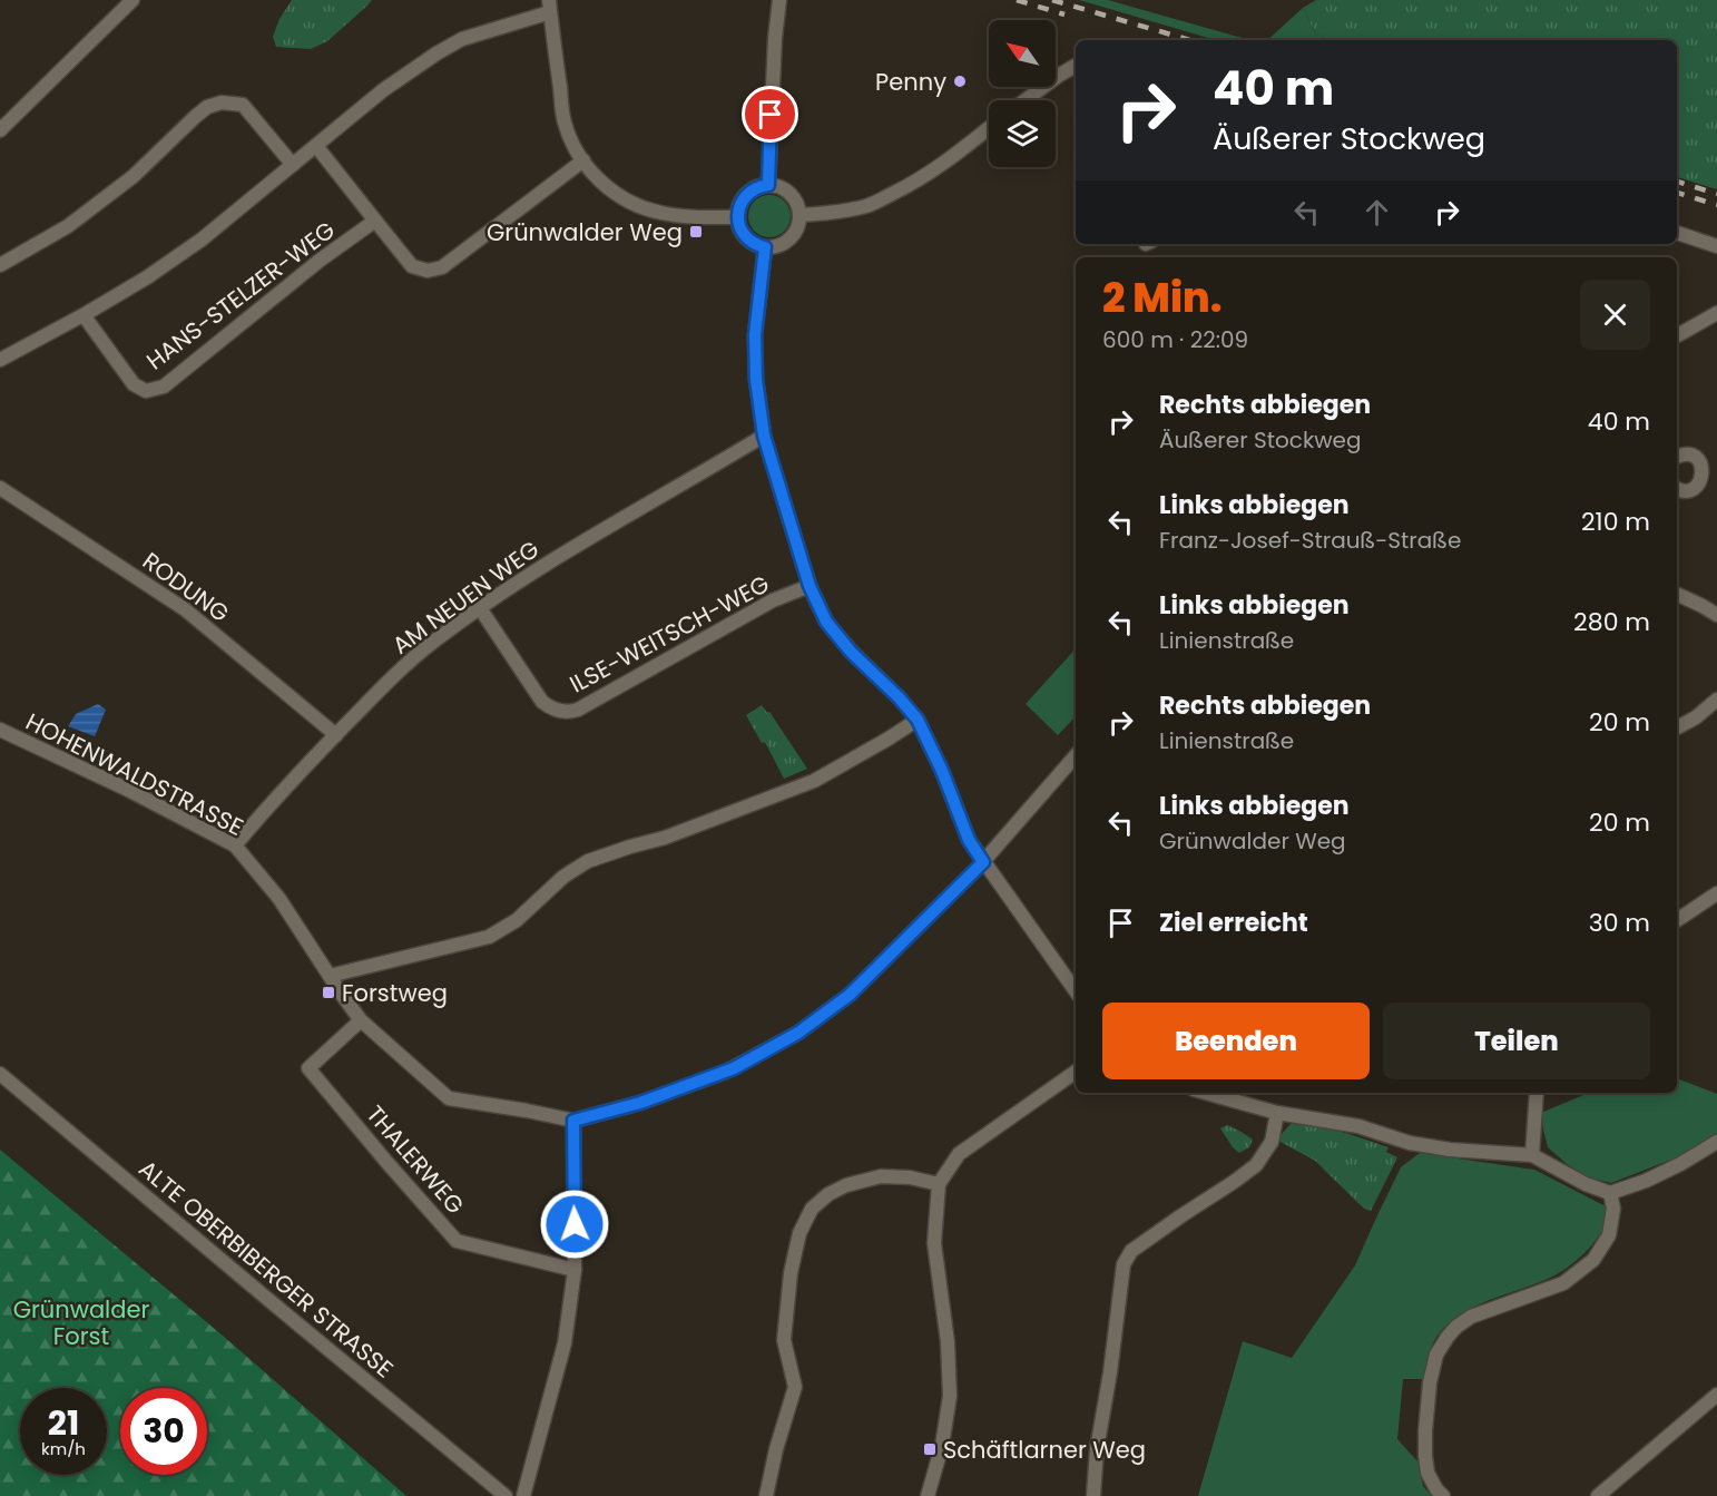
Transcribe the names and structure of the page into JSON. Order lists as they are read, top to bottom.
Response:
{
  "streets": {
    "street": [
      "HANS-STELZER-WEG",
      "RODUNG",
      "AM NEUEN WEG",
      "ILSE-WEITSCH-WEG",
      "HOHENWALDSTRASSE",
      "THALERWEG",
      "ALTE OBERBIBERGER STRASSE"
    ]
  },
  "crossings": [
    ["RODUNG", "AM NEUEN WEG"],
    ["AM NEUEN WEG", "ILSE-WEITSCH-WEG"],
    ["AM NEUEN WEG", "HOHENWALDSTRASSE"],
    ["HOHENWALDSTRASSE", "THALERWEG"]
  ],
  "parks": ["Grünwalder Forst"],
  "places": {
    "other": ["Penny"],
    "transit": ["Grünwalder Weg", "Forstweg", "Schäftlarner Weg"]
  },
  "north": "top left",
  "page": {
    "turn": ["40 m", "Äußerer Stockweg"],
    "heading": ["2 Min.", "600 m · 22:09"],
    "list": [
      {
        "name": "Rechts abbiegen",
        "note": "Äußerer Stockweg",
        "value": "40 m"
      },
      {
        "name": "Links abbiegen",
        "note": "Franz-Josef-Strauß-Straße",
        "value": "210 m"
      },
      {
        "name": "Links abbiegen",
        "note": "Linienstraße",
        "value": "280 m"
      },
      {
        "name": "Rechts abbiegen",
        "note": "Linienstraße",
        "value": "20 m"
      },
      {
        "name": "Links abbiegen",
        "note": "Grünwalder Weg",
        "value": "20 m"
      },
      {
        "name": "Ziel erreicht",
        "value": "30 m"
      }
    ],
    "buttons": ["Beenden", "Teilen"],
    "speed": "21 km/h",
    "limit": "30"
  }
}
